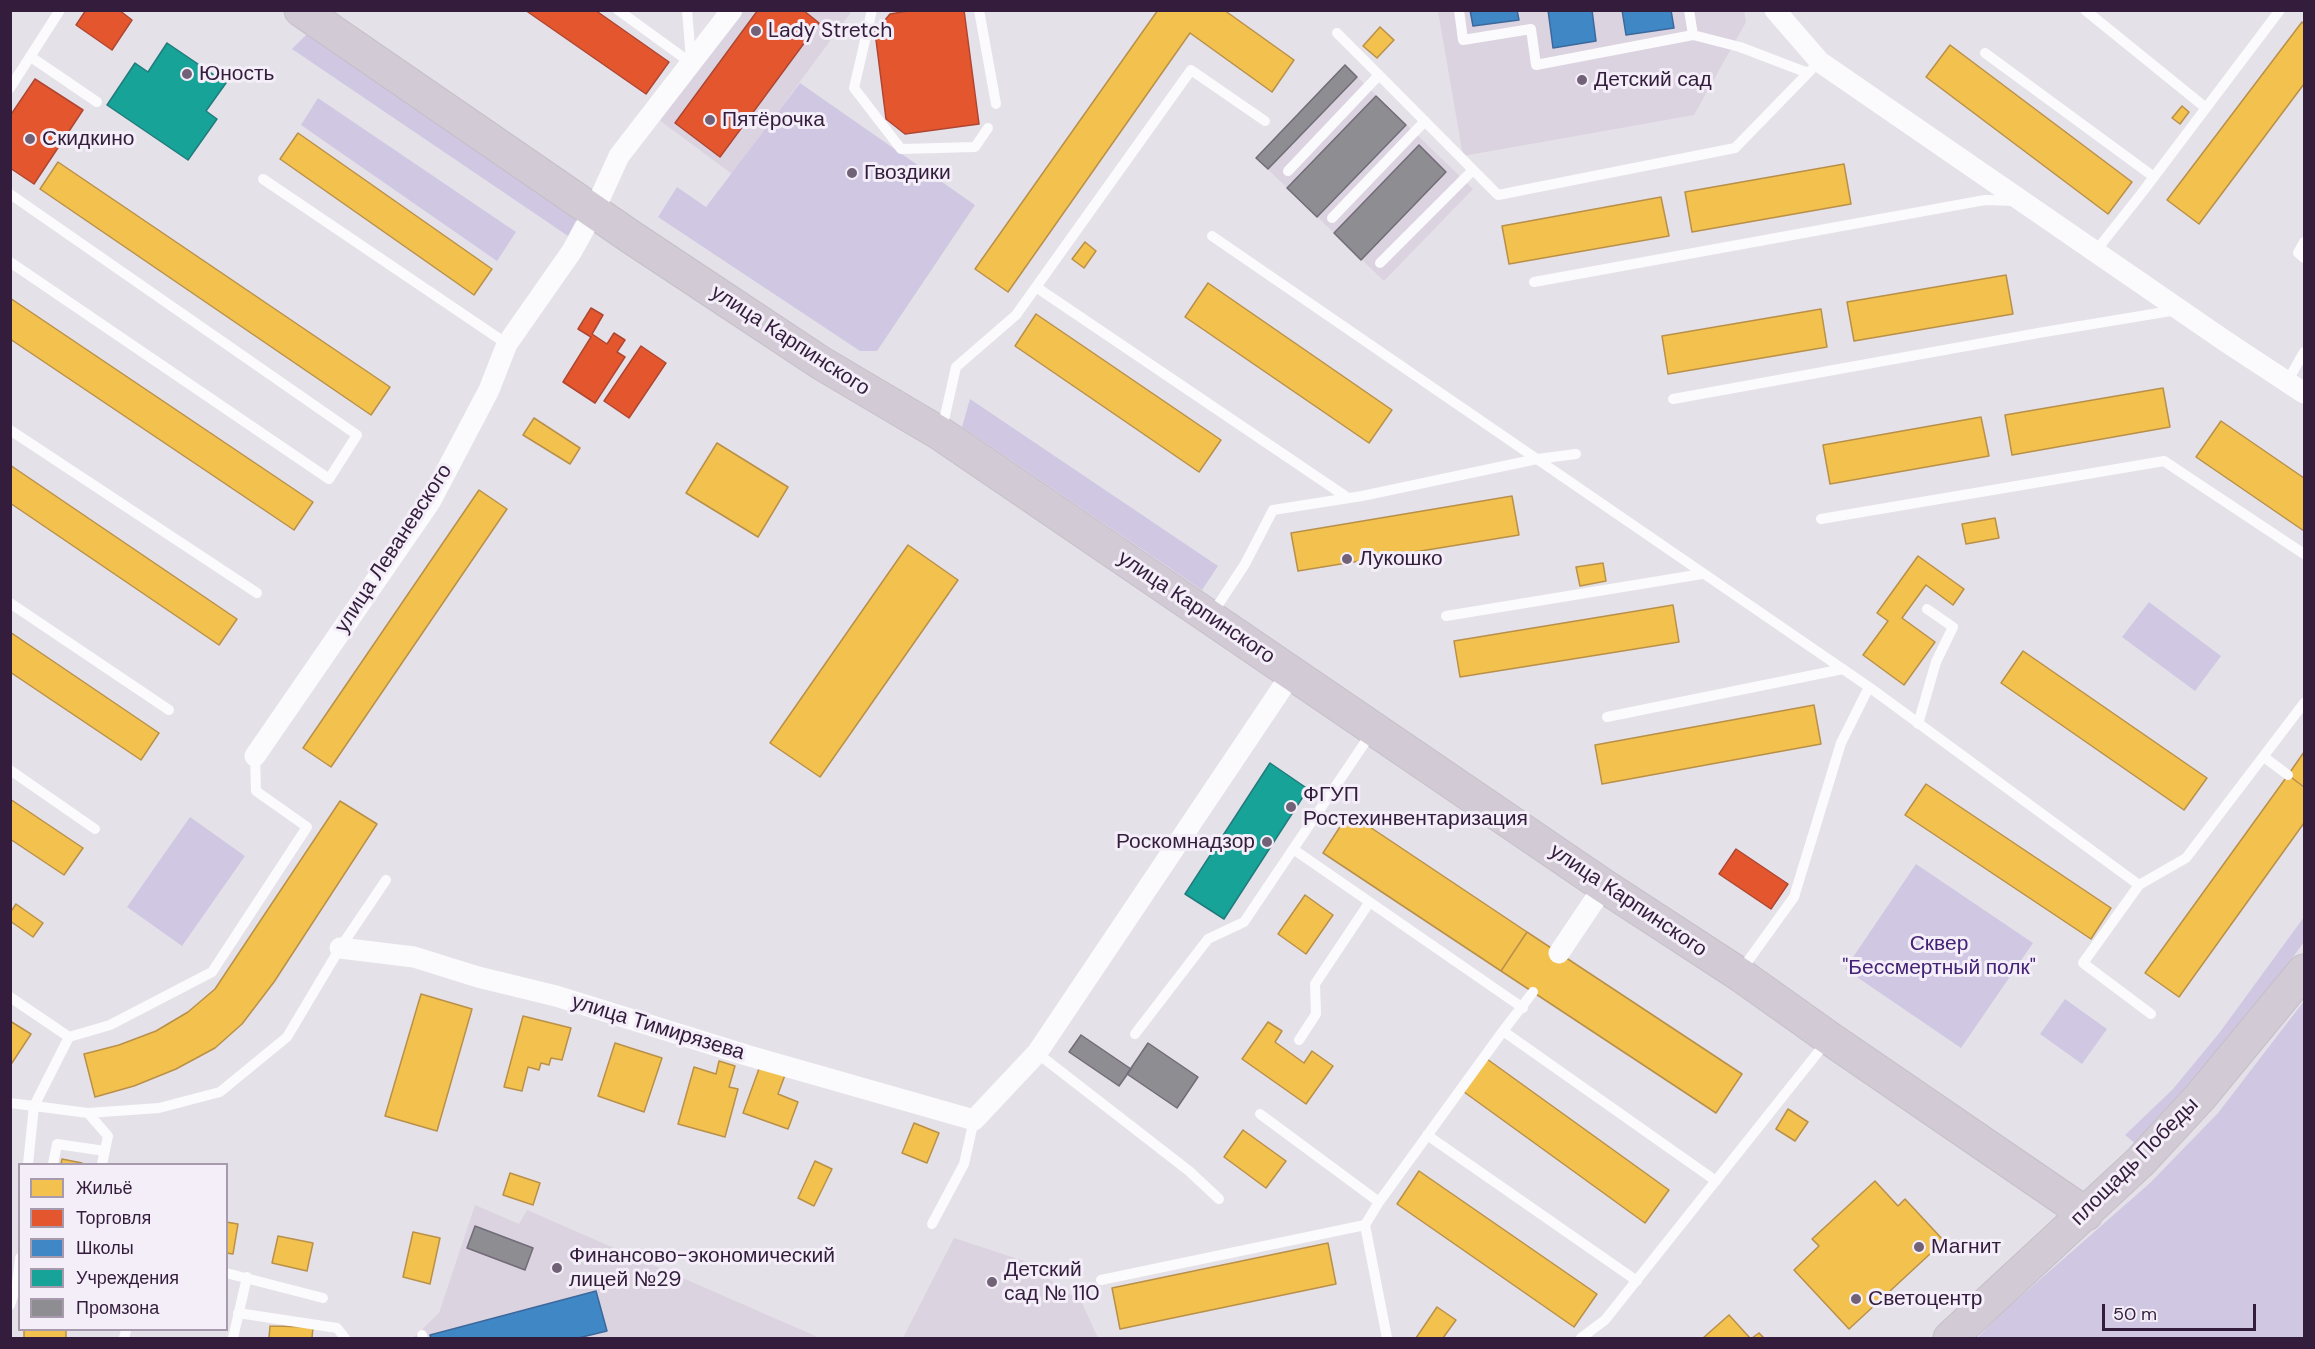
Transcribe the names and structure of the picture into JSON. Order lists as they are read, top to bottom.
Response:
{
  "streets": {
    "main road": ["улица Карпинского", "площадь Победы"],
    "street": ["улица Леваневского", "улица Тимирязева"]
  },
  "crossings": [
    ["улица Карпинского", "улица Леваневского"],
    ["улица Карпинского", "площадь Победы"]
  ],
  "parks": ["Сквер \"Бессмертный полк\""],
  "places": [
    "Lady Stretch",
    "Юность",
    "Детский сад",
    "Пятёрочка",
    "Скидкино",
    "Гвоздики",
    "Лукошко",
    "ФГУП Ростехинвентаризация",
    "Роскомнадзор",
    "Магнит",
    "Финансово-экономический лицей №29",
    "Детский сад № 110",
    "Светоцентр"
  ],
  "legend": [
    "Жильё",
    "Торговля",
    "Школы",
    "Учреждения",
    "Промзона"
  ],
  "scale_bar": "50 m"
}
